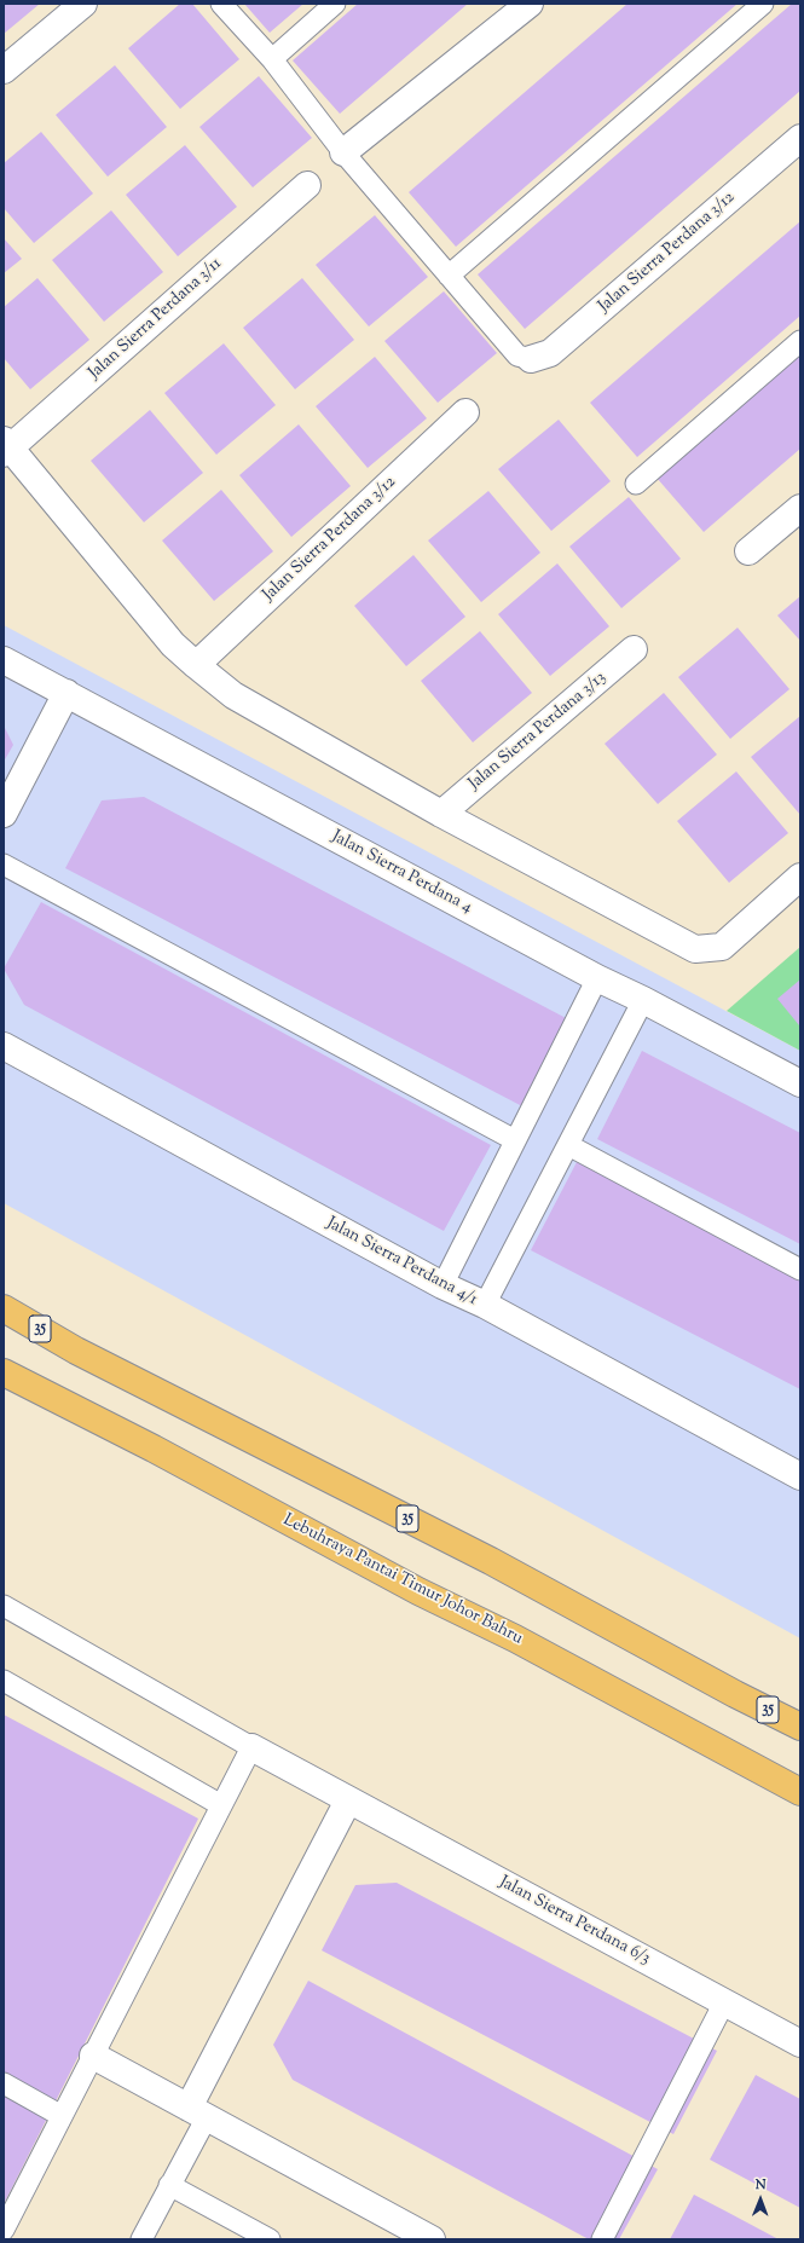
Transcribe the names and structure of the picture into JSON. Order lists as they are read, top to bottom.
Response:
{
  "streets": {
    "highway": ["35", "Lebuhraya Pantai Timur Johor Bahru"],
    "street": [
      "Jalan Sierra Perdana 3/12",
      "Jalan Sierra Perdana 3/11",
      "Jalan Sierra Perdana 3/13",
      "Jalan Sierra Perdana 4",
      "Jalan Sierra Perdana 4/1",
      "Jalan Sierra Perdana 6/3"
    ]
  },
  "north": "top"
}
